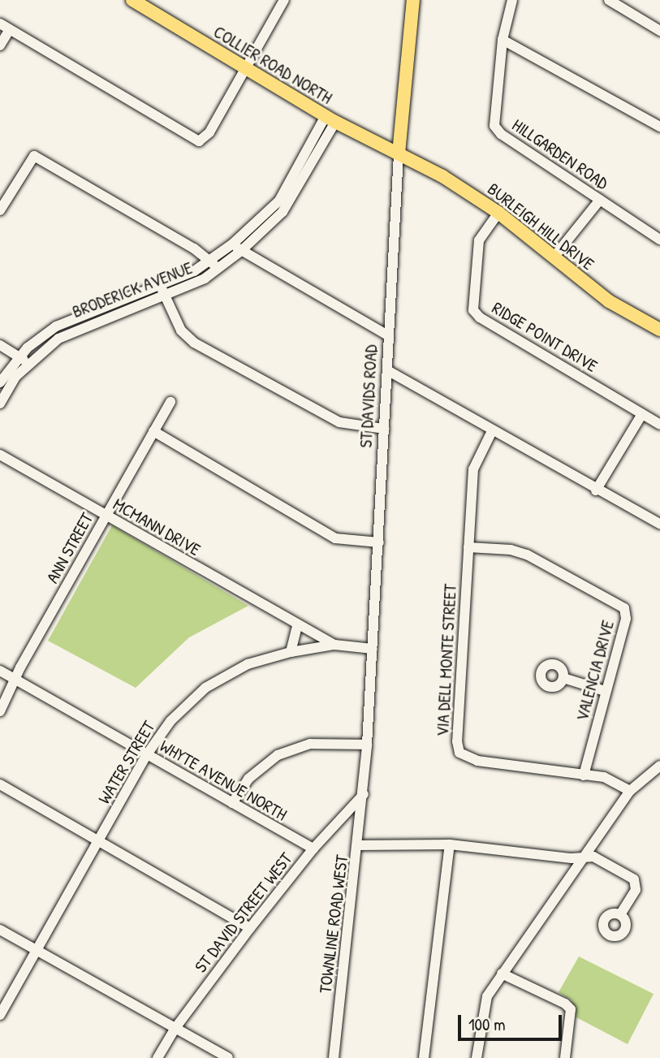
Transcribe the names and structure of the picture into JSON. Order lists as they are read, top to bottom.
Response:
{
  "streets": {
    "main road": ["COLLIER ROAD NORTH", "BURLEIGH HILL DRIVE", "ST DAVIDS ROAD"],
    "street": [
      "HILLGARDEN ROAD",
      "BRODERICK AVENUE",
      "RIDGE POINT DRIVE",
      "MCMANN DRIVE",
      "ANN STREET",
      "VIA DELL MONTE STREET",
      "VALENCIA DRIVE",
      "WATER STREET",
      "WHYTE AVENUE NORTH",
      "ST DAVID STREET WEST",
      "TOWNLINE ROAD WEST"
    ]
  },
  "crossings": [
    ["COLLIER ROAD NORTH", "BURLEIGH HILL DRIVE"],
    ["COLLIER ROAD NORTH", "BRODERICK AVENUE"],
    ["COLLIER ROAD NORTH", "ST DAVIDS ROAD"],
    ["BURLEIGH HILL DRIVE", "RIDGE POINT DRIVE"],
    ["BURLEIGH HILL DRIVE", "ST DAVIDS ROAD"],
    ["ST DAVIDS ROAD", "WATER STREET"],
    ["ST DAVIDS ROAD", "ST DAVID STREET WEST"],
    ["ST DAVIDS ROAD", "TOWNLINE ROAD WEST"],
    ["MCMANN DRIVE", "ANN STREET"],
    ["MCMANN DRIVE", "WATER STREET"],
    ["ANN STREET", "WHYTE AVENUE NORTH"],
    ["VIA DELL MONTE STREET", "VALENCIA DRIVE"],
    ["WATER STREET", "WHYTE AVENUE NORTH"],
    ["WHYTE AVENUE NORTH", "ST DAVID STREET WEST"],
    ["ST DAVID STREET WEST", "TOWNLINE ROAD WEST"]
  ],
  "scale_bar": "100 m"
}
